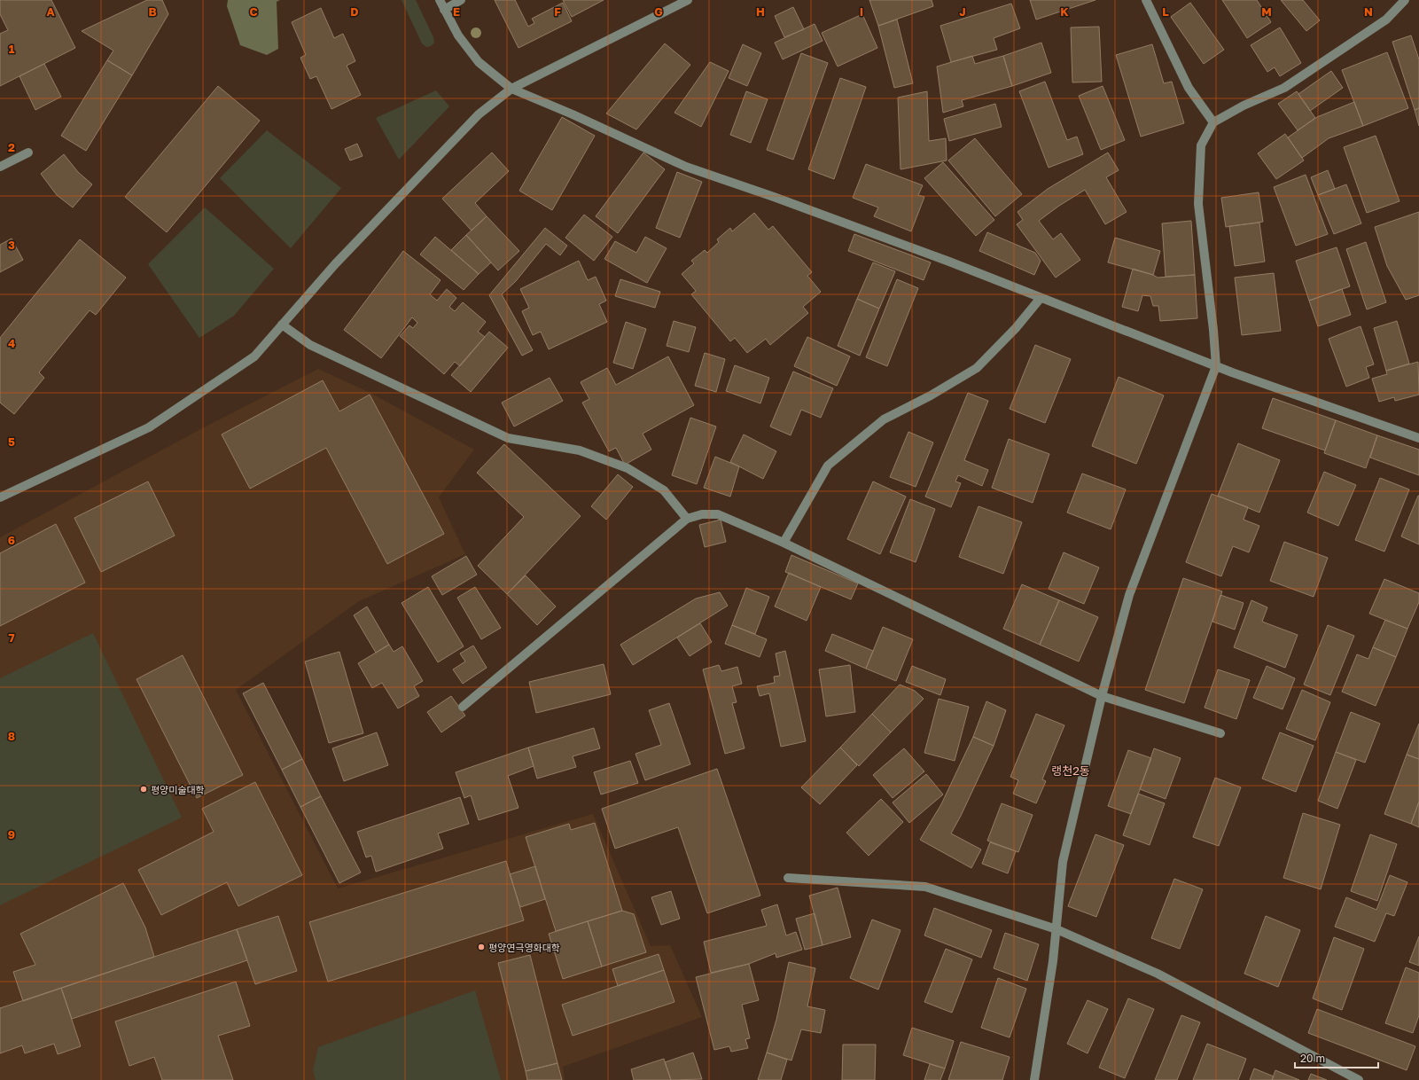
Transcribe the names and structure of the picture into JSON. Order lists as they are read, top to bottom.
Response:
{
  "districts": ["랭천2동"],
  "places": ["평양미술대학", "평양연극영화대학"],
  "scale_bar": "20 m",
  "grid": {
    "columns": [
      "A",
      "B",
      "C",
      "D",
      "E",
      "F",
      "G",
      "H",
      "I",
      "J",
      "K",
      "L",
      "M",
      "N"
    ],
    "rows": [
      "1",
      "2",
      "3",
      "4",
      "5",
      "6",
      "7",
      "8",
      "9"
    ]
  }
}
